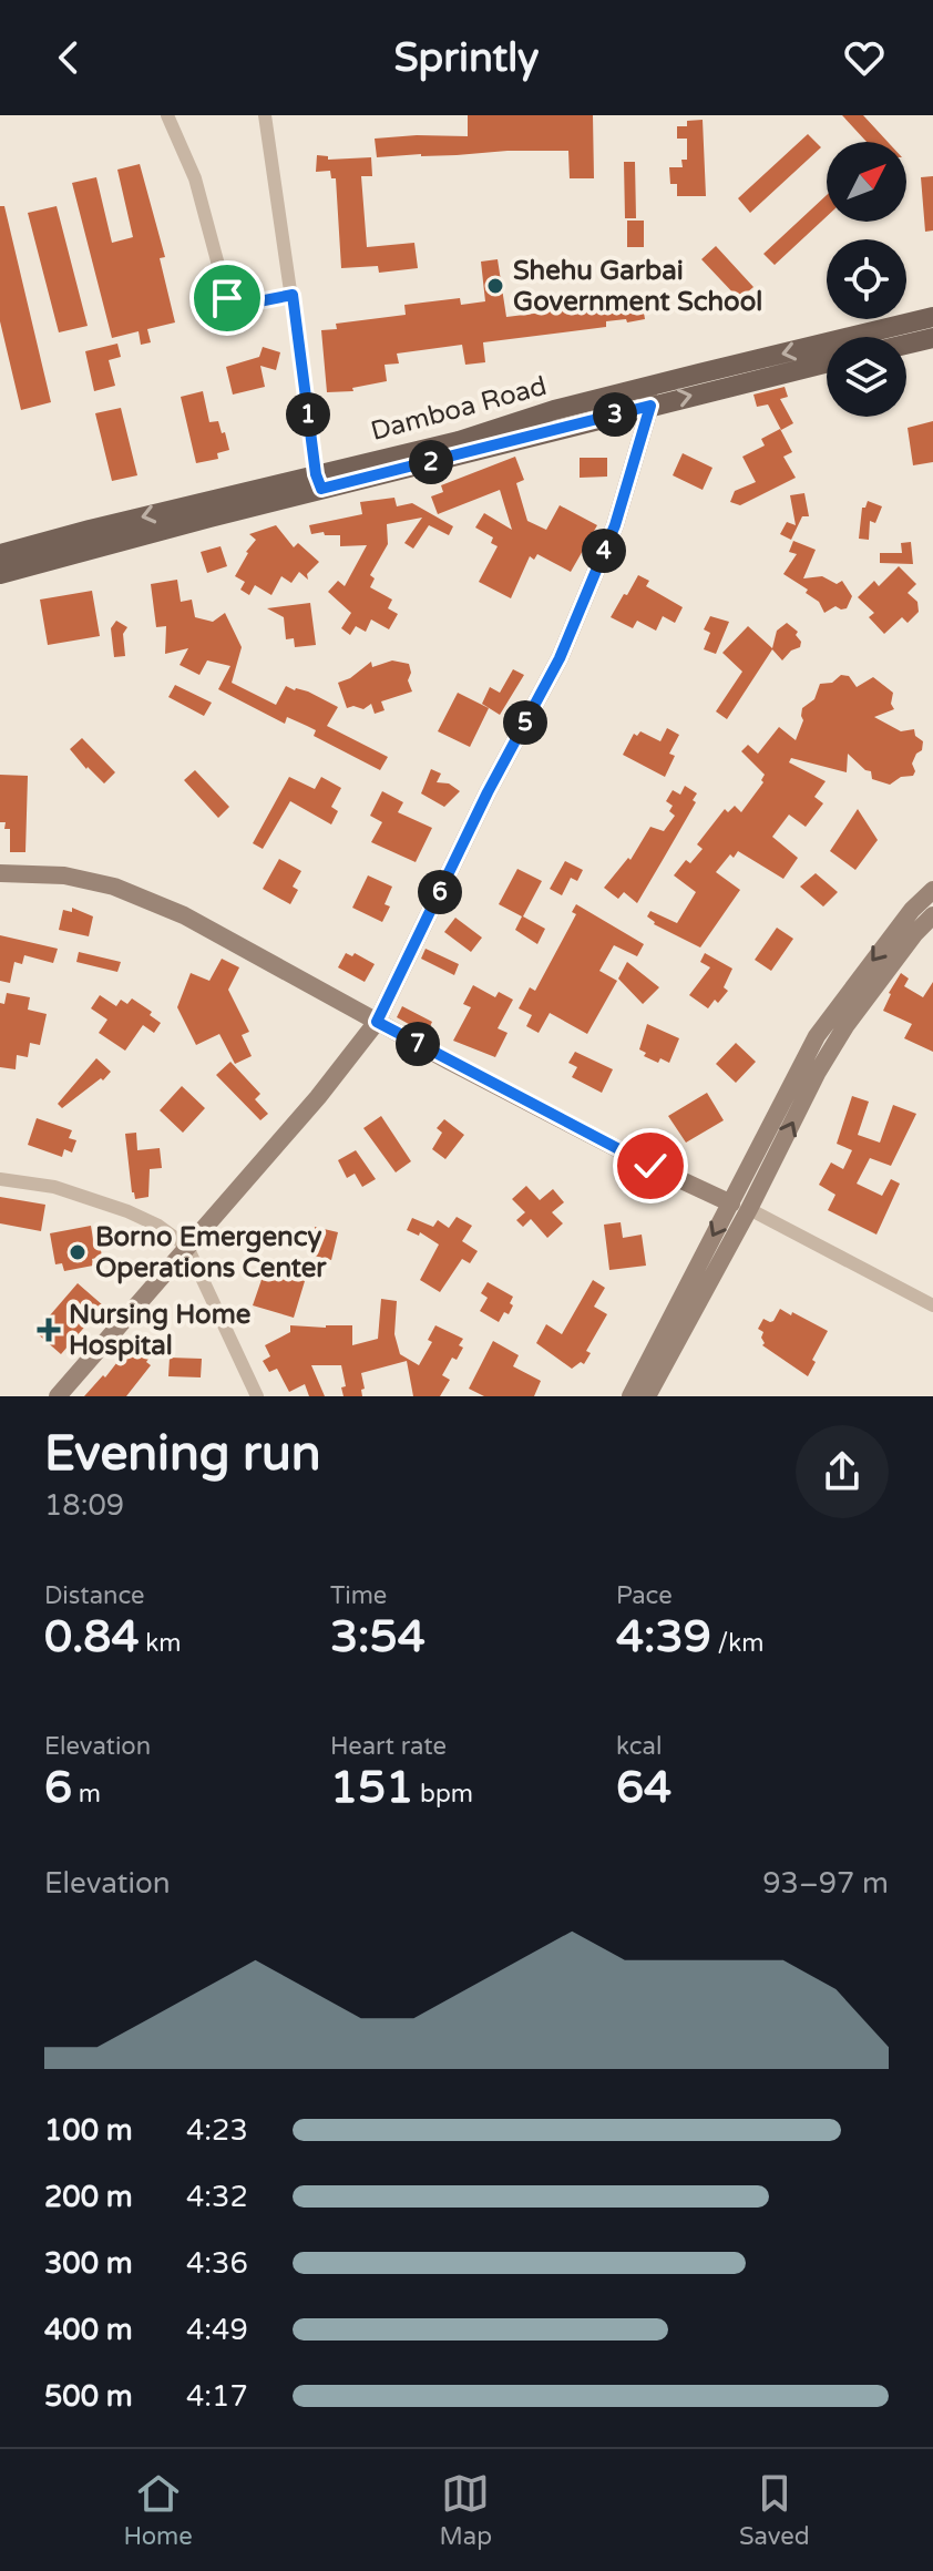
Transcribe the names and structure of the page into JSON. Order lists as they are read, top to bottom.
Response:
{
  "streets": {
    "main road": ["Damboa Road"]
  },
  "places": {
    "other": ["Shehu Garbai Government School", "Borno Emergency Operations Center"],
    "health": ["Nursing Home Hospital"]
  },
  "north": "top right",
  "page": {
    "header": "Sprintly",
    "pins": [
      "1",
      "3",
      "2",
      "4",
      "5",
      "6",
      "7"
    ],
    "heading": ["Evening run", "18:09"],
    "stats": [
      ["Distance", "0.84 km"],
      ["Time", "3:54"],
      ["Pace", "4:39 /km"],
      ["Elevation", "6 m"],
      ["Heart rate", "151 bpm"],
      ["kcal", "64"]
    ],
    "chart": ["Elevation", "93–97 m"],
    "list": [
      {
        "name": "100 m",
        "note": "4:23"
      },
      {
        "name": "200 m",
        "note": "4:32"
      },
      {
        "name": "300 m",
        "note": "4:36"
      },
      {
        "name": "400 m",
        "note": "4:49"
      },
      {
        "name": "500 m",
        "note": "4:17"
      }
    ],
    "tabs": ["Home", "Map", "Saved"]
  }
}
